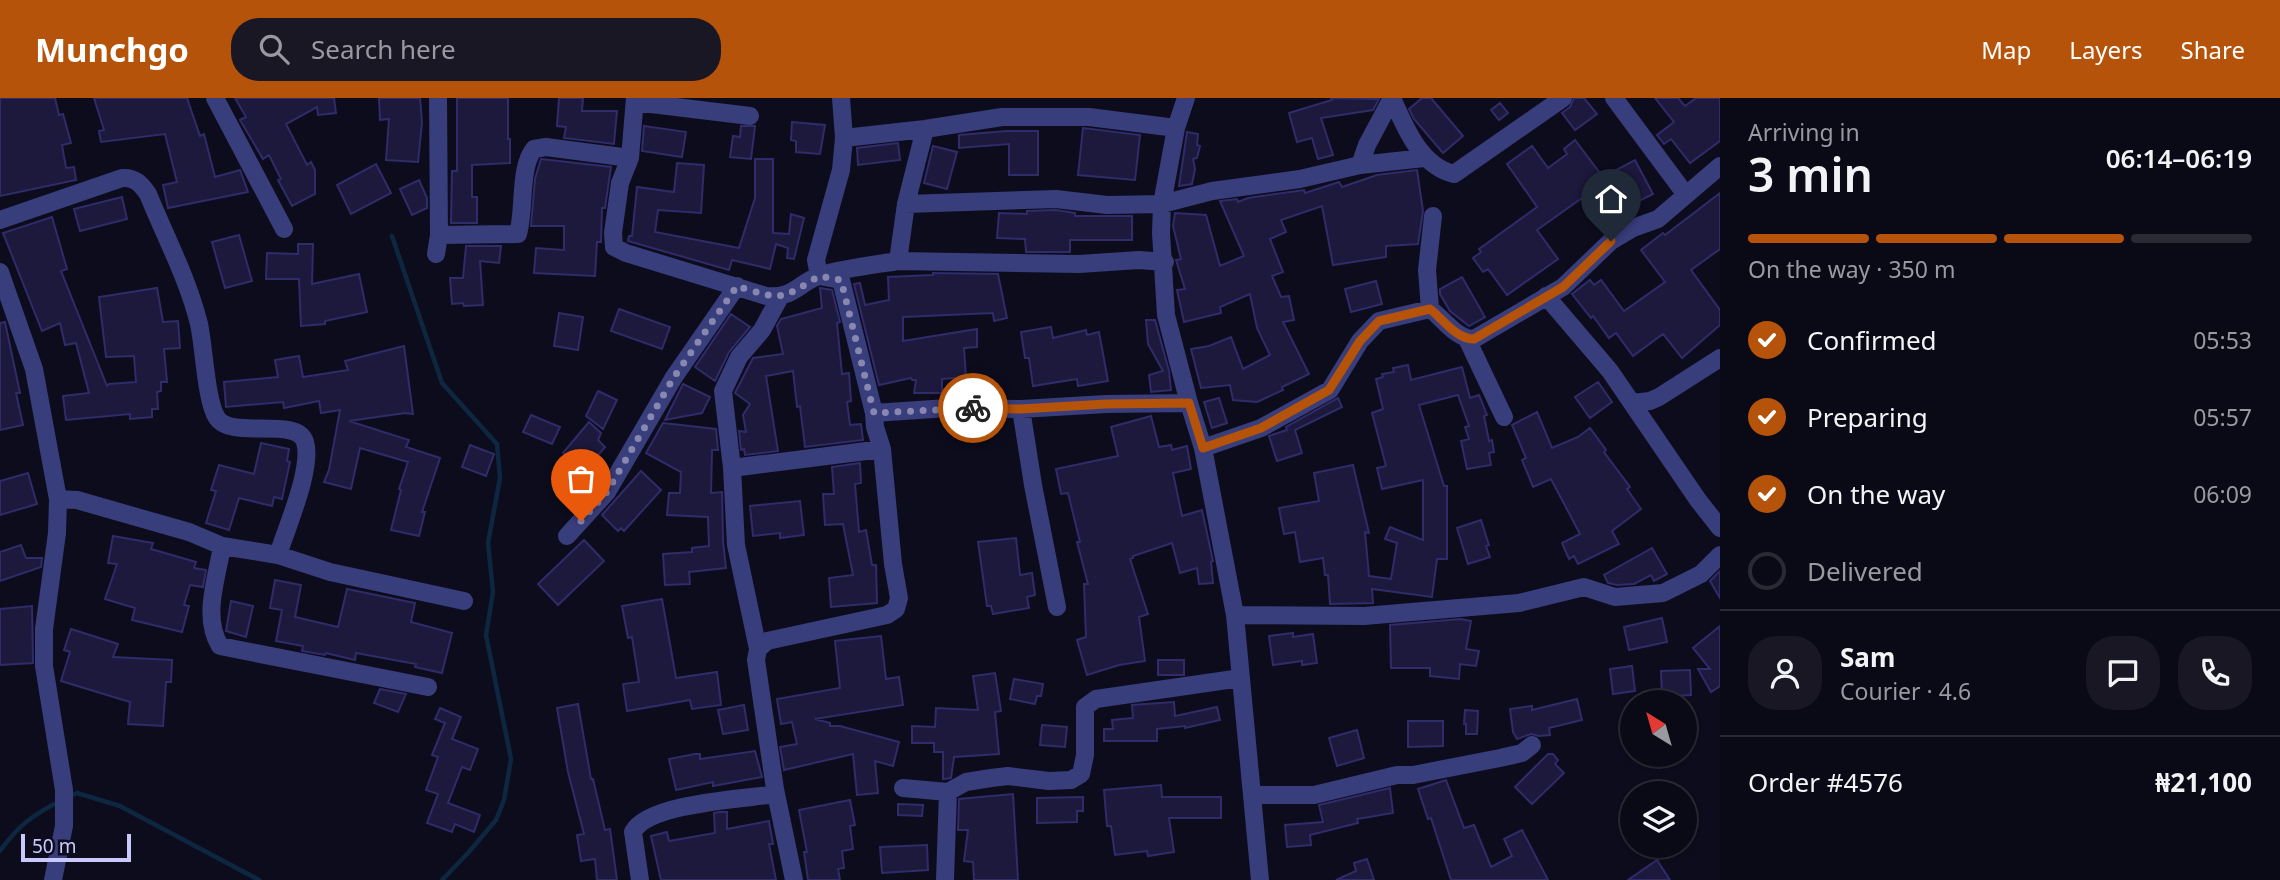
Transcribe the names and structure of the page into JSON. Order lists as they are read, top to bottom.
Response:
{
  "scale_bar": "50 m",
  "north": "top left",
  "page": {
    "header": "Munchgo",
    "search": "Search here",
    "nav": ["Map", "Layers", "Share"],
    "heading": ["3 min", "Arriving in", "06:14–06:19"],
    "panel": [
      "Sam",
      "Courier · 4.6",
      "Order #4576",
      "₦21,100"
    ],
    "bar": "On the way · 350 m",
    "list": [
      ["Confirmed", "05:53"],
      ["Preparing", "05:57"],
      ["On the way", "06:09"],
      "Delivered"
    ],
    "scale": "50 m"
  }
}
